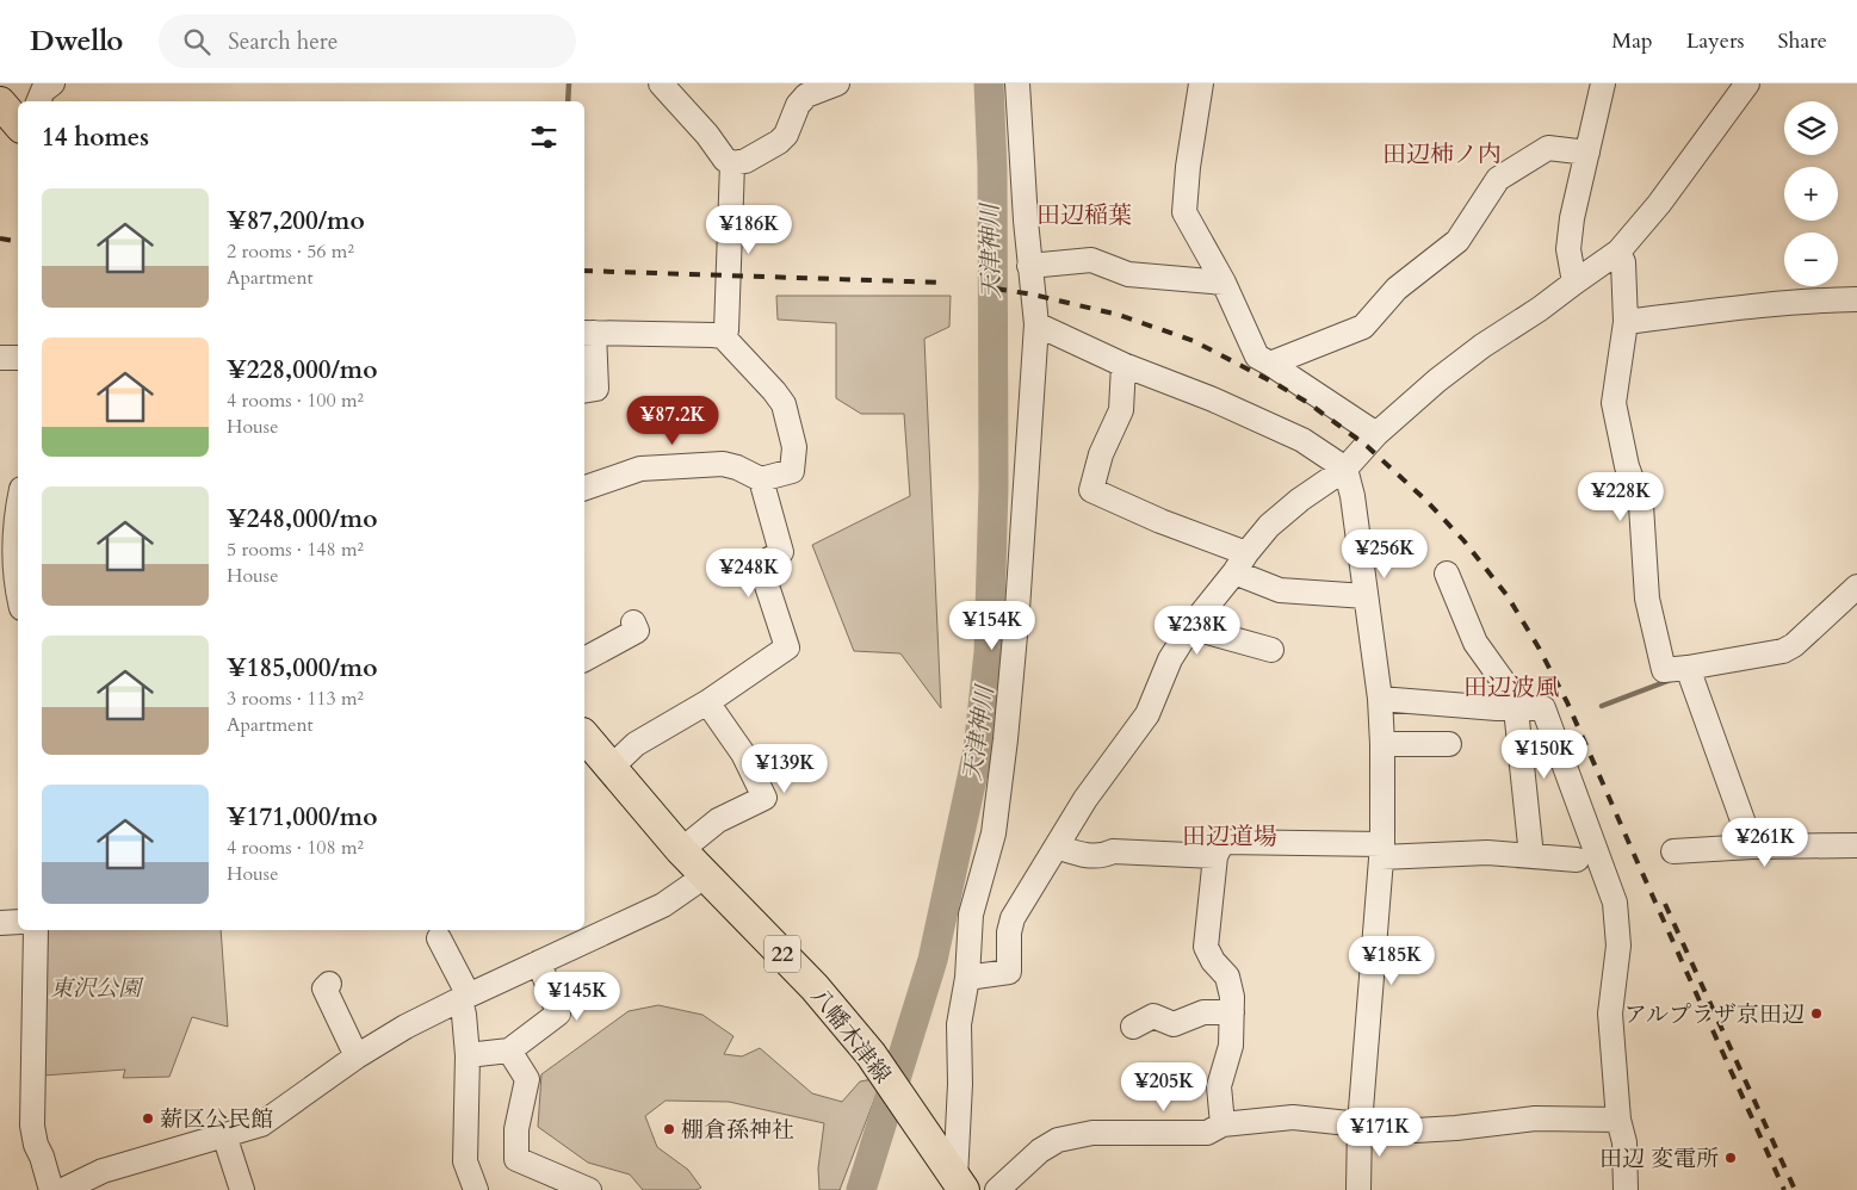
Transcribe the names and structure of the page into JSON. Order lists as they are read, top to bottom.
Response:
{
  "streets": {
    "main road": ["22", "八幡木津線"]
  },
  "districts": [
    "田辺柿ノ内",
    "田辺稲葉",
    "田辺波風",
    "田辺道場"
  ],
  "water": ["天津神川"],
  "parks": ["東沢公園"],
  "places": [
    "アルプラザ京田辺",
    "薪区公民館",
    "棚倉孫神社",
    "田辺 変電所"
  ],
  "page": {
    "header": "Dwello",
    "search": "Search here",
    "nav": ["Map", "Layers", "Share"],
    "map_buttons": ["+", "−"],
    "heading": "14 homes",
    "list": [
      {
        "name": "¥87,200/mo",
        "note": "2 rooms · 56 m² · Apartment"
      },
      {
        "name": "¥228,000/mo",
        "note": "4 rooms · 100 m² · House"
      },
      {
        "name": "¥248,000/mo",
        "note": "5 rooms · 148 m² · House"
      },
      {
        "name": "¥185,000/mo",
        "note": "3 rooms · 113 m² · Apartment"
      },
      {
        "name": "¥171,000/mo",
        "note": "4 rooms · 108 m² · House"
      }
    ],
    "price": [
      "¥186K",
      "¥87.2K",
      "¥228K",
      "¥256K",
      "¥248K",
      "¥154K",
      "¥238K",
      "¥150K",
      "¥139K",
      "¥261K",
      "¥185K",
      "¥145K",
      "¥205K",
      "¥171K"
    ]
  }
}
